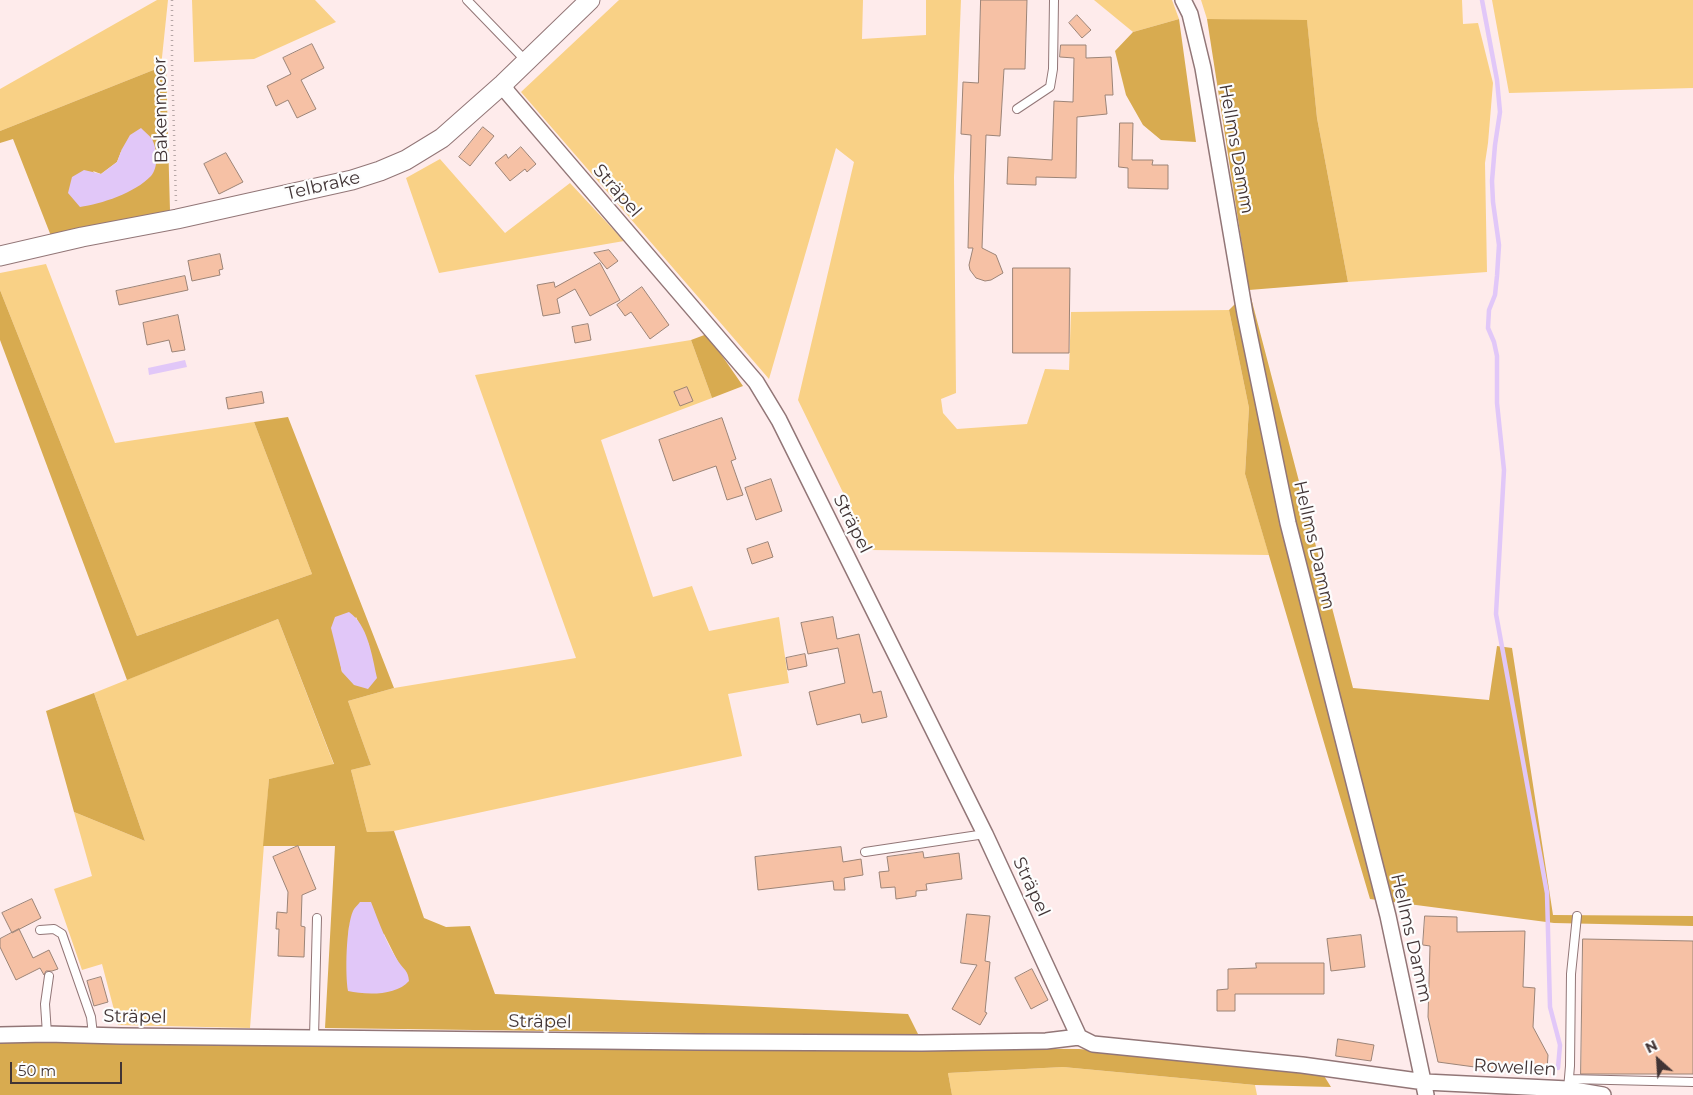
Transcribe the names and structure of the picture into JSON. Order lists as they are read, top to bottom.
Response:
{
  "streets": {
    "street": [
      "Hellms Damm",
      "Telbrake",
      "Sträpel",
      "Rowellen"
    ],
    "path": ["Bakenmoor"]
  },
  "crossings": [
    ["Bakenmoor", "Telbrake"],
    ["Hellms Damm", "Sträpel"],
    ["Hellms Damm", "Rowellen"],
    ["Telbrake", "Sträpel"],
    ["Sträpel", "Rowellen"]
  ],
  "scale_bar": "50 m",
  "north": "top left"
}
